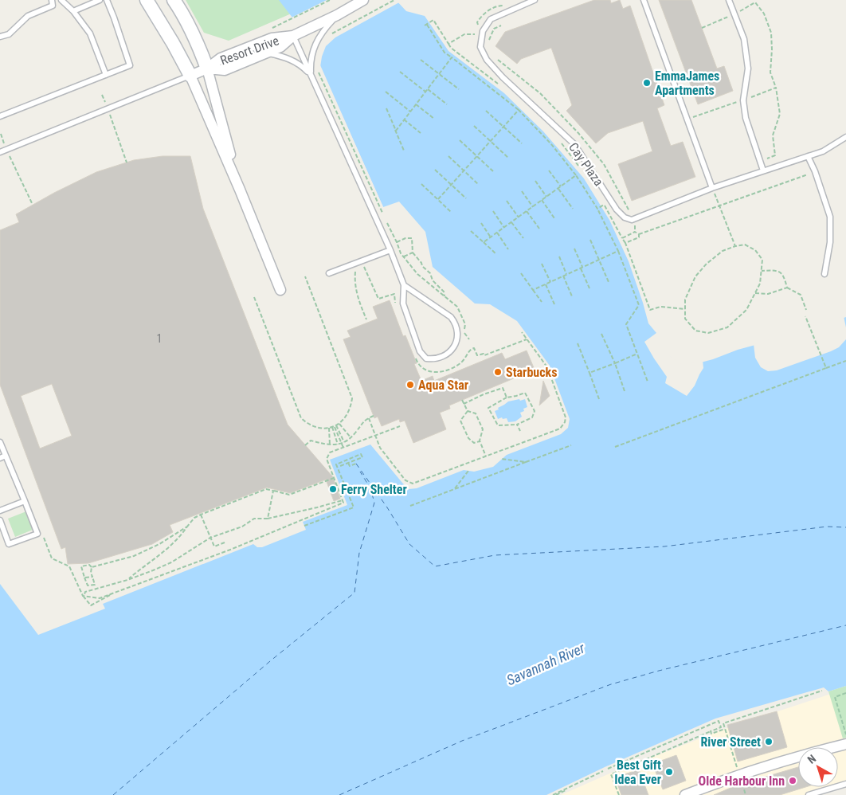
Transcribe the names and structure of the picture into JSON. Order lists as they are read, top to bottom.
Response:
{
  "streets": {
    "street": ["Resort Drive"],
    "lane": ["Cay Plaza"]
  },
  "water": ["Savannah River"],
  "places": [
    "EmmaJames Apartments",
    "Starbucks",
    "Aqua Star",
    "Ferry Shelter",
    "River Street",
    "Best Gift Idea Ever",
    "Olde Harbour Inn"
  ],
  "house_numbers": ["1"],
  "north": "top left"
}
